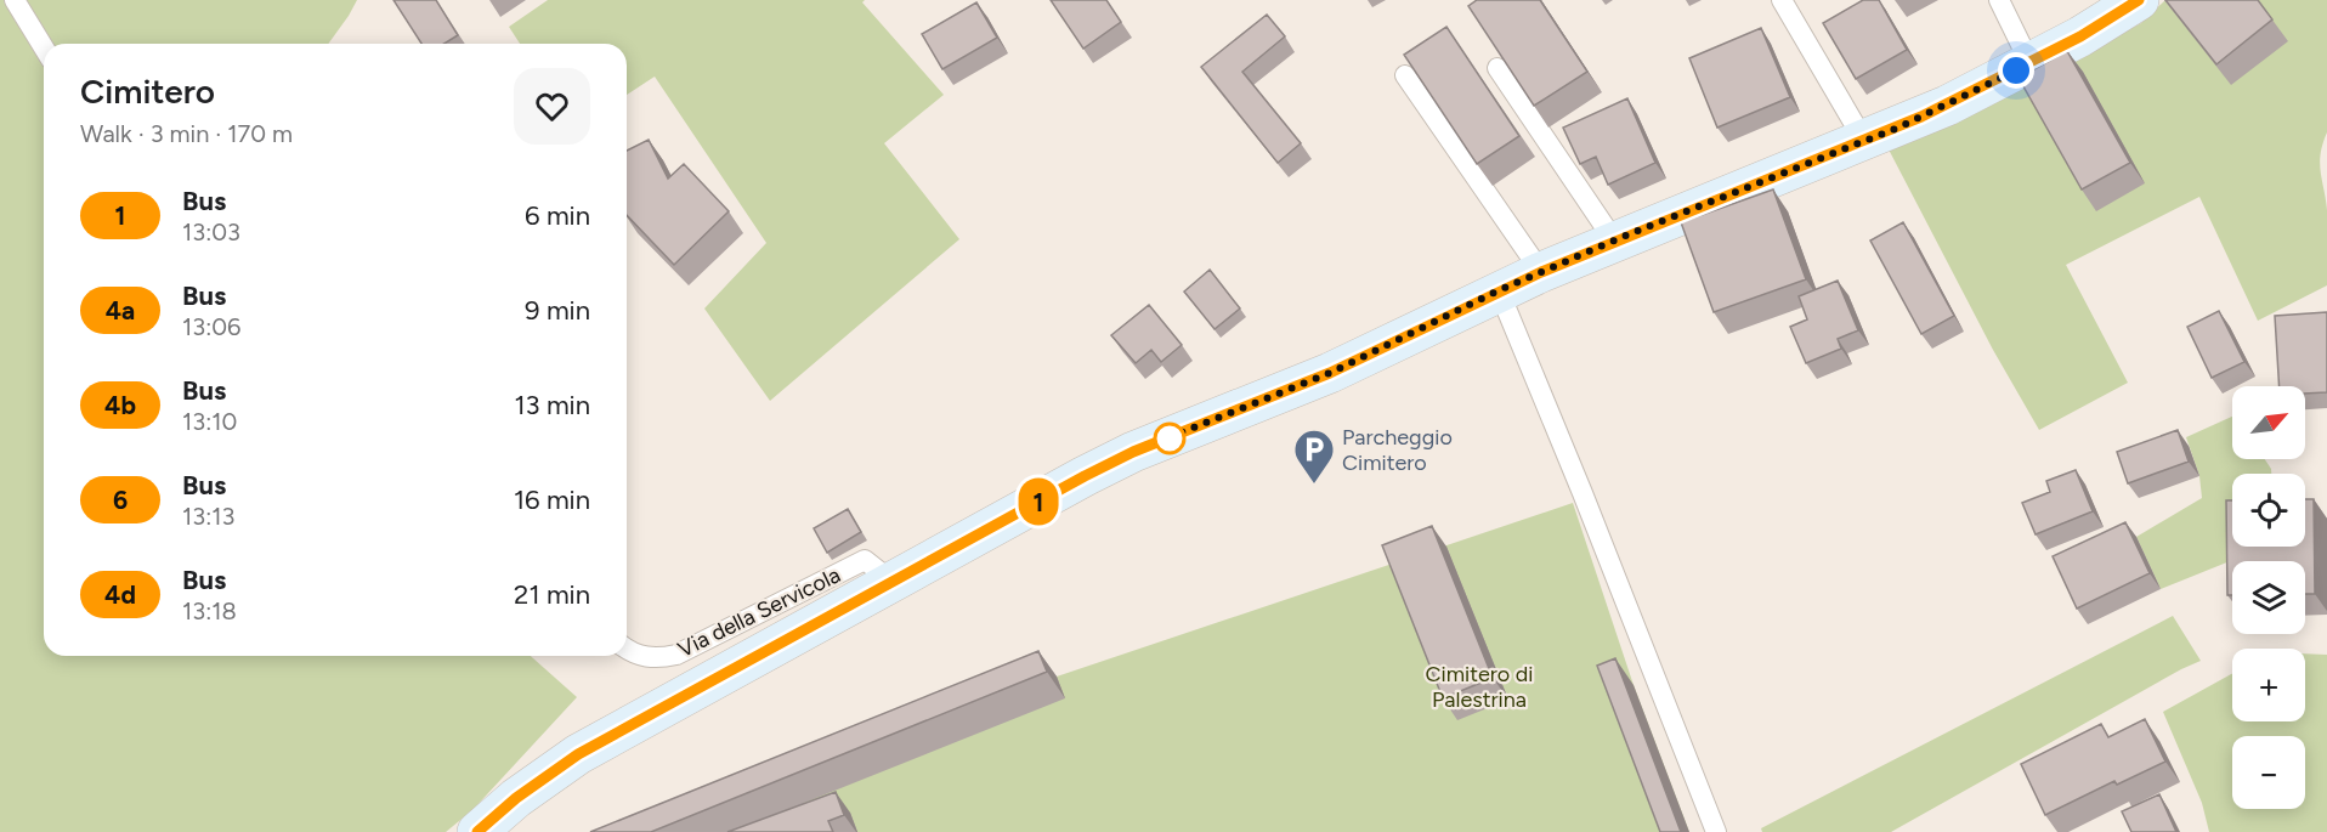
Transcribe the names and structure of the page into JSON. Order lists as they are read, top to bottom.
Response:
{
  "streets": {
    "lane": ["Via della Servicola"]
  },
  "parks": ["Cimitero di Palestrina"],
  "places": {
    "parking": ["Parcheggio Cimitero"]
  },
  "lines": ["bus line 1"],
  "north": "top right",
  "page": {
    "on_map": "1",
    "heading": ["Cimitero", "Walk · 3 min · 170 m"],
    "list": [
      {
        "mark": "1",
        "name": "Bus",
        "note": "13:03",
        "value": "6 min"
      },
      {
        "mark": "4a",
        "name": "Bus",
        "note": "13:06",
        "value": "9 min"
      },
      {
        "mark": "4b",
        "name": "Bus",
        "note": "13:10",
        "value": "13 min"
      },
      {
        "mark": "6",
        "name": "Bus",
        "note": "13:13",
        "value": "16 min"
      },
      {
        "mark": "4d",
        "name": "Bus",
        "note": "13:18",
        "value": "21 min"
      }
    ],
    "map_buttons": ["+", "−"]
  }
}
